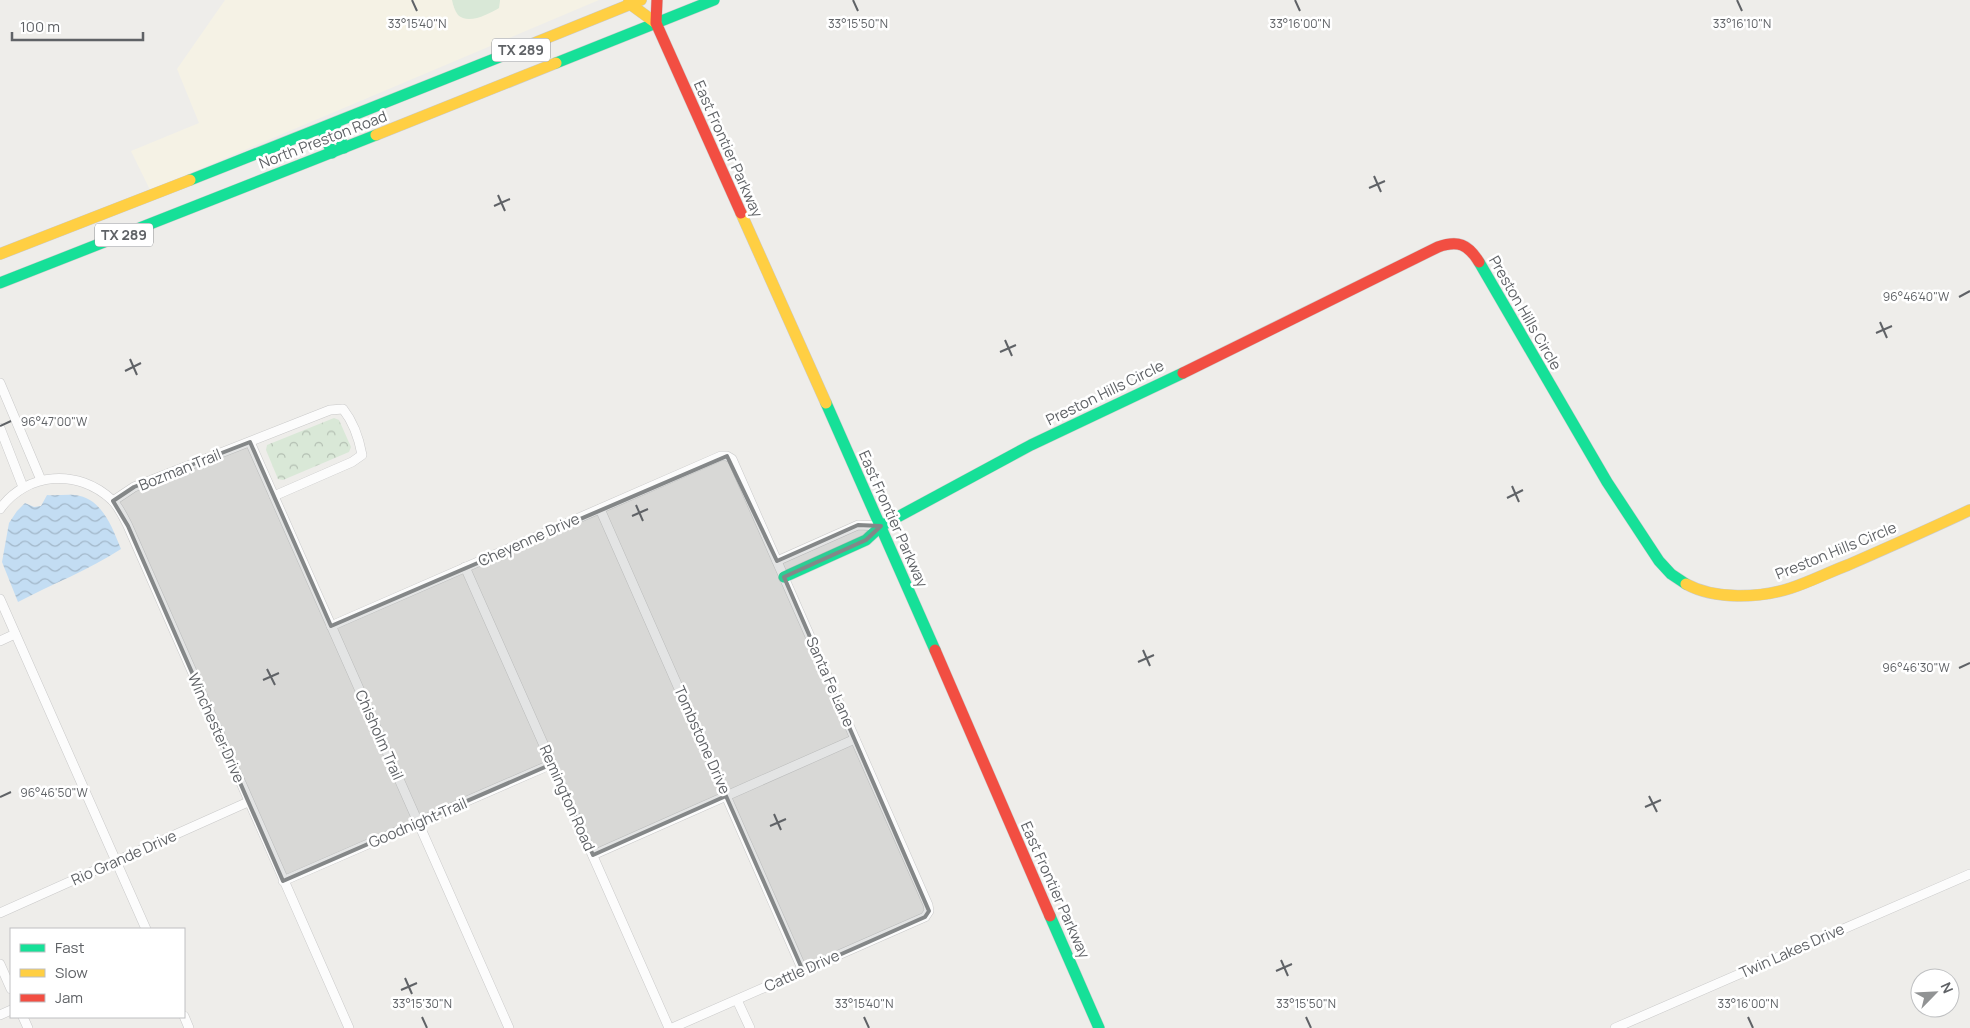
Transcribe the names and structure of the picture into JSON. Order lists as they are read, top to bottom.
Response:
{
  "streets": {
    "street": [
      "TX 289",
      "North Preston Road",
      "East Frontier Parkway",
      "Preston Hills Circle",
      "Bozman Trail",
      "Cheyenne Drive",
      "Santa Fe Lane",
      "Winchester Drive",
      "Chisholm Trail",
      "Tombstone Drive",
      "Remington Road",
      "Goodnight Trail",
      "Rio Grande Drive",
      "Twin Lakes Drive",
      "Cattle Drive"
    ]
  },
  "crossings": [
    ["TX 289", "North Preston Road"],
    ["TX 289", "East Frontier Parkway"],
    ["North Preston Road", "East Frontier Parkway"],
    ["East Frontier Parkway", "Preston Hills Circle"],
    ["Bozman Trail", "Winchester Drive"],
    ["Bozman Trail", "Chisholm Trail"],
    ["Cheyenne Drive", "Santa Fe Lane"],
    ["Cheyenne Drive", "Chisholm Trail"],
    ["Cheyenne Drive", "Tombstone Drive"],
    ["Cheyenne Drive", "Remington Road"],
    ["Santa Fe Lane", "Cattle Drive"],
    ["Winchester Drive", "Goodnight Trail"],
    ["Winchester Drive", "Rio Grande Drive"],
    ["Chisholm Trail", "Goodnight Trail"],
    ["Tombstone Drive", "Cattle Drive"],
    ["Remington Road", "Goodnight Trail"],
    ["Remington Road", "Cattle Drive"]
  ],
  "legend": ["Fast", "Slow", "Jam"],
  "scale_bar": "100 m",
  "north": "top right",
  "coordinates": [
    "33°15'40\"N",
    "33°15'50\"N",
    "33°16'00\"N",
    "33°16'10\"N",
    "96°46'40\"W",
    "96°47'00\"W",
    "96°46'30\"W",
    "96°46'50\"W",
    "33°15'30\"N"
  ]
}
